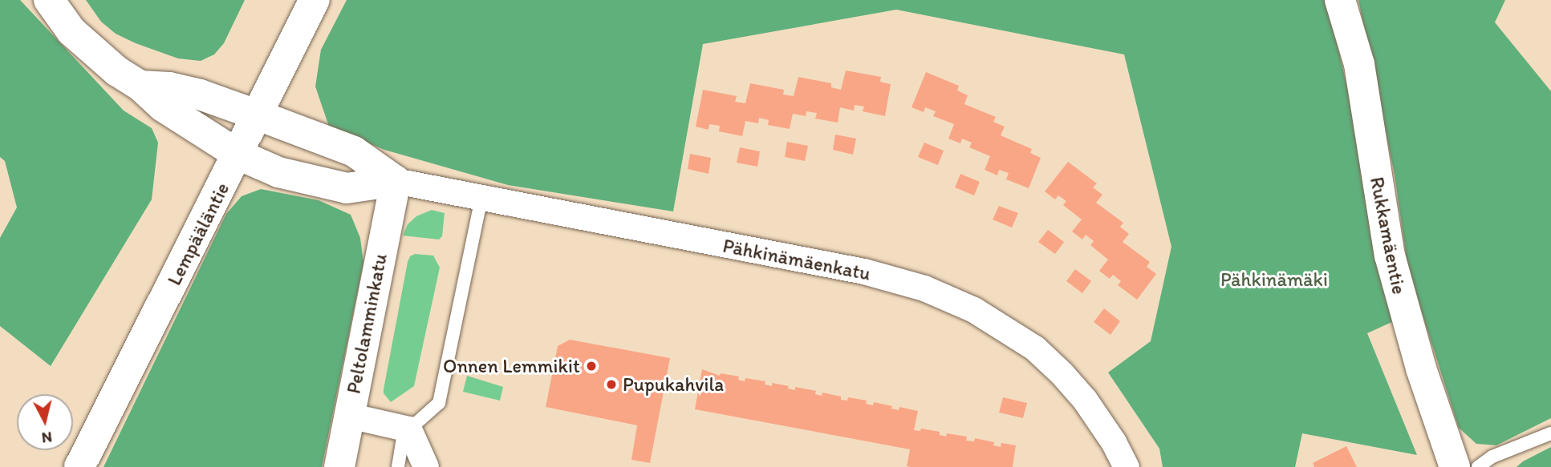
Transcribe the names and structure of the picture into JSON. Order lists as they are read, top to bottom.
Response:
{
  "streets": {
    "main road": [
      "Lempääläntie",
      "Rukkamäentie",
      "Pähkinämäenkatu",
      "Peltolamminkatu"
    ]
  },
  "crossings": [
    ["Lempääläntie", "Pähkinämäenkatu"],
    ["Pähkinämäenkatu", "Peltolamminkatu"]
  ],
  "parks": ["Pähkinämäki"],
  "places": ["Onnen Lemmikit", "Pupukahvila"],
  "north": "bottom"
}
